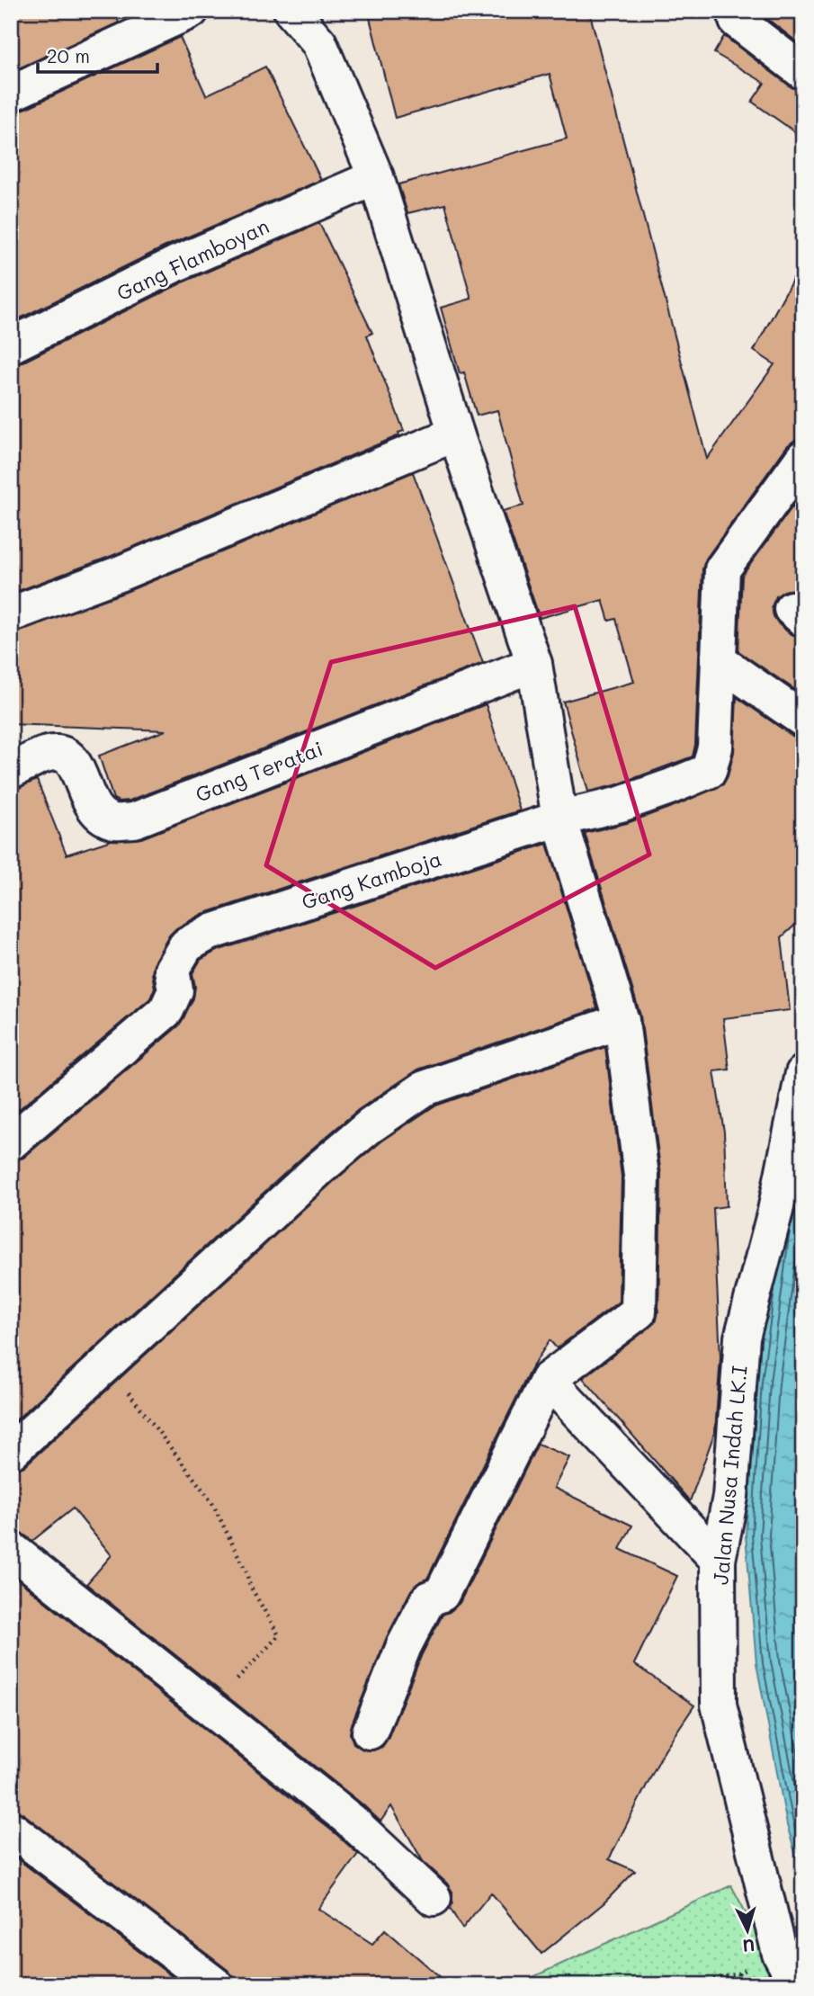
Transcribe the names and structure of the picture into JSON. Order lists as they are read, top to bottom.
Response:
{
  "streets": {
    "street": [
      "Gang Flamboyan",
      "Gang Teratai",
      "Gang Kamboja",
      "Jalan Nusa Indah LK.I"
    ]
  },
  "scale_bar": "20 m",
  "north": "bottom"
}
